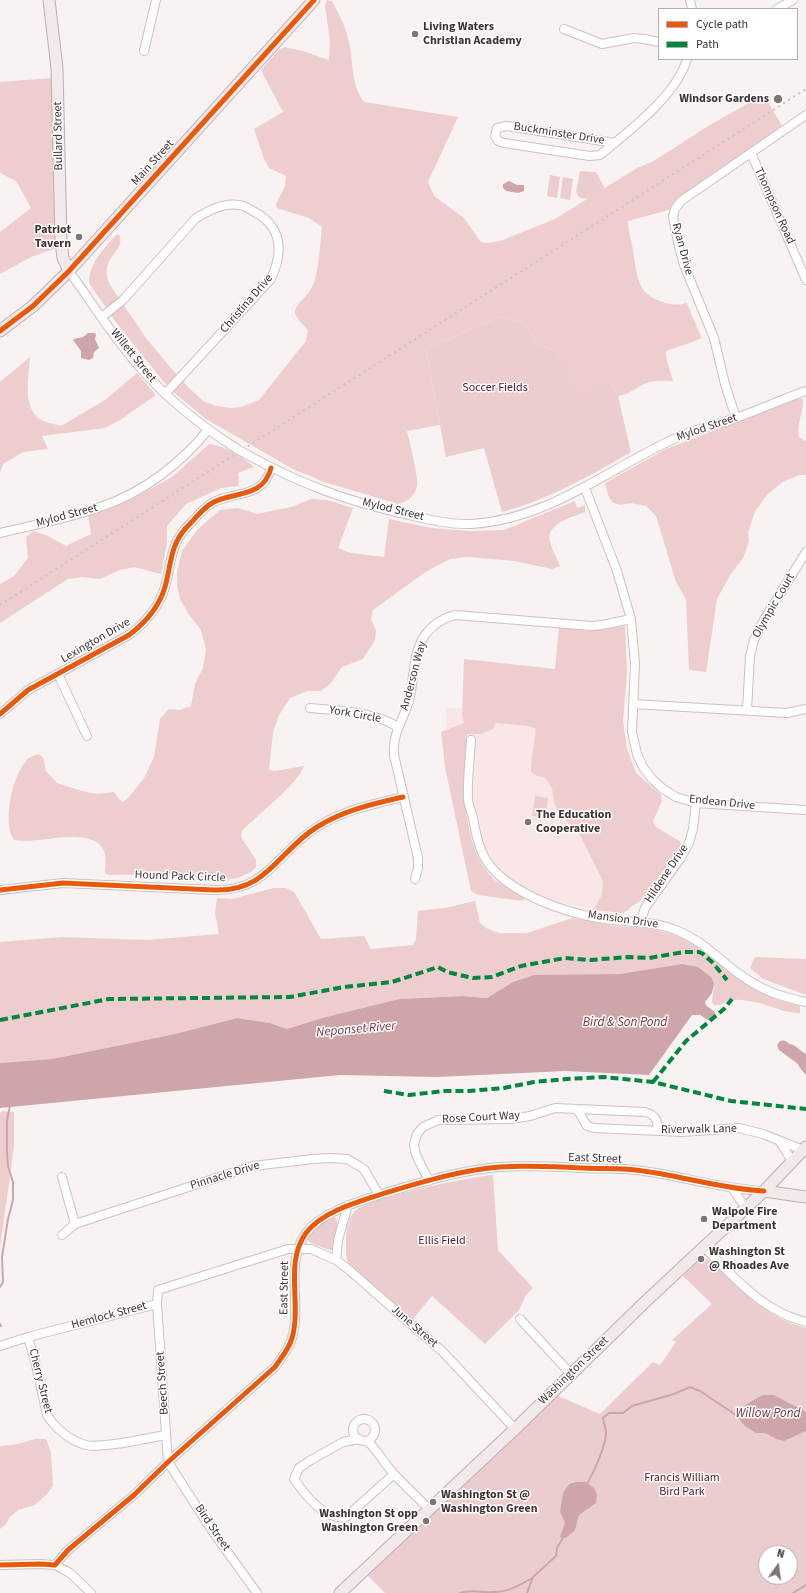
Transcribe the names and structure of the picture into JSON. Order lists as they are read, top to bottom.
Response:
{
  "streets": {
    "main road": ["Bullard Street", "Main Street", "Washington Street"],
    "street": [
      "Buckminster Drive",
      "Thompson Road",
      "Ryan Drive",
      "Christina Drive",
      "Willett Street",
      "Mylod Street",
      "Olympic Court",
      "Lexington Drive",
      "Anderson Way",
      "York Circle",
      "Endean Drive",
      "Hildene Drive",
      "Hound Pack Circle",
      "Mansion Drive",
      "Rose Court Way",
      "Riverwalk Lane",
      "East Street",
      "Pinnacle Drive",
      "Hemlock Street",
      "June Street",
      "Cherry Street",
      "Beech Street",
      "Bird Street"
    ]
  },
  "crossings": [
    ["Bullard Street", "Main Street"],
    ["Bullard Street", "Willett Street"],
    ["Main Street", "Willett Street"],
    ["Thompson Road", "Ryan Drive"],
    ["Ryan Drive", "Mylod Street"],
    ["Christina Drive", "Willett Street"],
    ["Willett Street", "Mylod Street"],
    ["Mylod Street", "Lexington Drive"],
    ["Mylod Street", "Endean Drive"],
    ["Anderson Way", "York Circle"],
    ["Anderson Way", "Endean Drive"],
    ["Anderson Way", "Hound Pack Circle"],
    ["Endean Drive", "Hildene Drive"],
    ["Hildene Drive", "Mansion Drive"],
    ["Rose Court Way", "Riverwalk Lane"],
    ["Rose Court Way", "East Street"],
    ["Riverwalk Lane", "Washington Street"],
    ["East Street", "Pinnacle Drive"],
    ["East Street", "Hemlock Street"],
    ["East Street", "June Street"],
    ["East Street", "Washington Street"],
    ["East Street", "Beech Street"],
    ["East Street", "Bird Street"],
    ["Hemlock Street", "June Street"],
    ["Hemlock Street", "Cherry Street"],
    ["Hemlock Street", "Beech Street"],
    ["June Street", "Washington Street"],
    ["Cherry Street", "Beech Street"],
    ["Beech Street", "Bird Street"]
  ],
  "water": ["Bird & Son Pond", "Neponset River", "Willow Pond"],
  "parks": ["Soccer Fields", "Ellis Field", "Francis William Bird Park"],
  "places": [
    "Living Waters Christian Academy",
    "Windsor Gardens",
    "Patriot Tavern",
    "The Education Cooperative",
    "Walpole Fire Department",
    "Washington St @ Rhoades Ave",
    "Washington St @ Washington Green",
    "Washington St opp Washington Green"
  ],
  "legend": ["Cycle path", "Path"],
  "north": "top"
}
